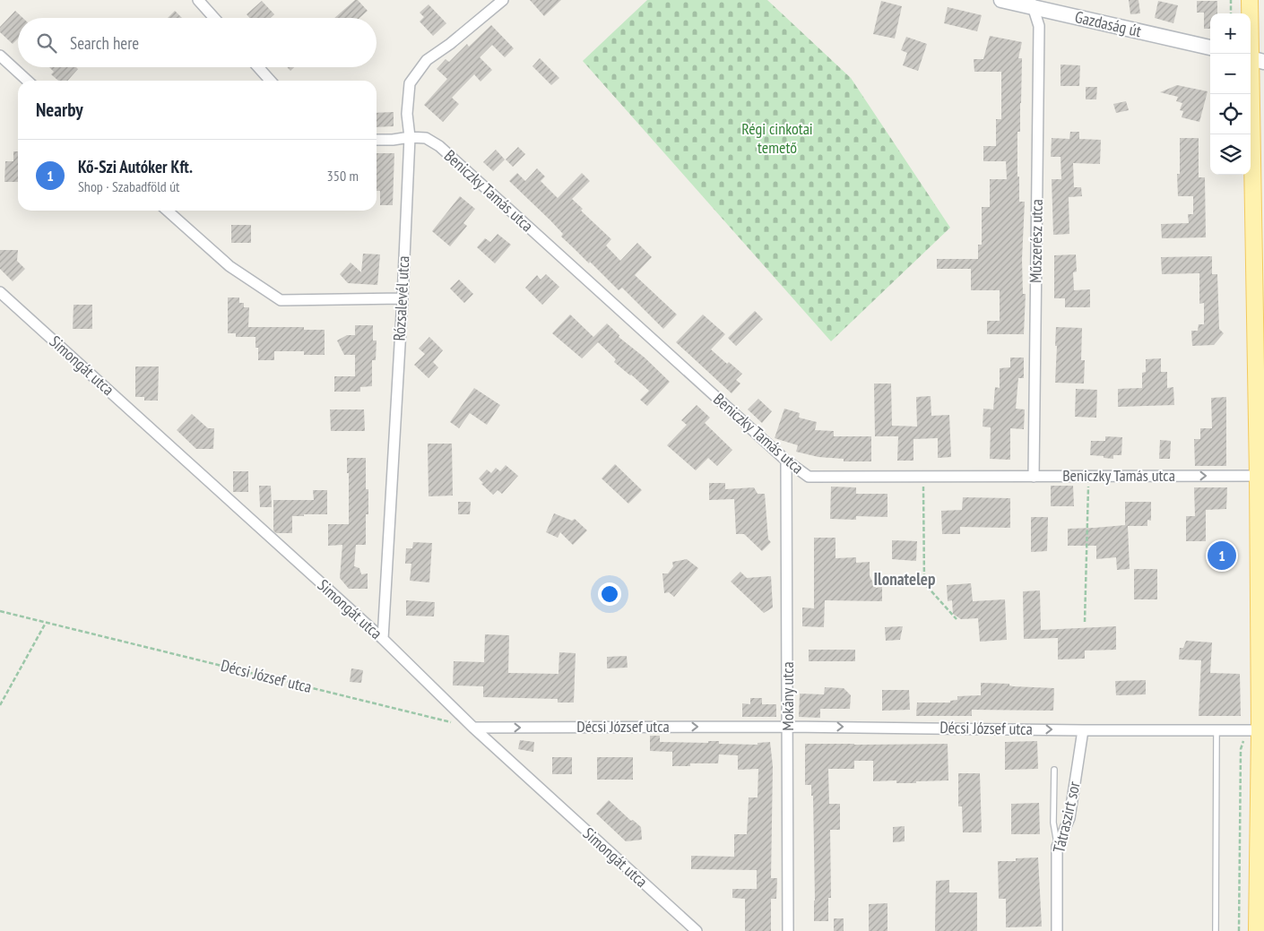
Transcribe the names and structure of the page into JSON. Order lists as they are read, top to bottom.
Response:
{
  "streets": {
    "street": [
      "Gazdaság út",
      "Beniczky Tamás utca",
      "Műszerész utca",
      "Rózsalevél utca",
      "Simongát utca",
      "Décsi József utca",
      "Mokány utca",
      "Tátraszirt sor"
    ]
  },
  "crossings": [
    ["Gazdaság út", "Műszerész utca"],
    ["Beniczky Tamás utca", "Műszerész utca"],
    ["Beniczky Tamás utca", "Rózsalevél utca"],
    ["Beniczky Tamás utca", "Mokány utca"],
    ["Rózsalevél utca", "Simongát utca"],
    ["Simongát utca", "Décsi József utca"],
    ["Décsi József utca", "Mokány utca"],
    ["Décsi József utca", "Tátraszirt sor"]
  ],
  "one_way": ["Décsi József utca"],
  "districts": ["Ilonatelep"],
  "parks": ["Régi cinkotai temető"],
  "page": {
    "map_buttons": ["+", "−"],
    "search": "Search here",
    "heading": "Nearby",
    "list": [
      {
        "mark": "1",
        "name": "Kő-Szi Autóker Kft.",
        "note": "Shop · Szabadföld út",
        "value": "350 m"
      }
    ],
    "pins": "1"
  }
}
